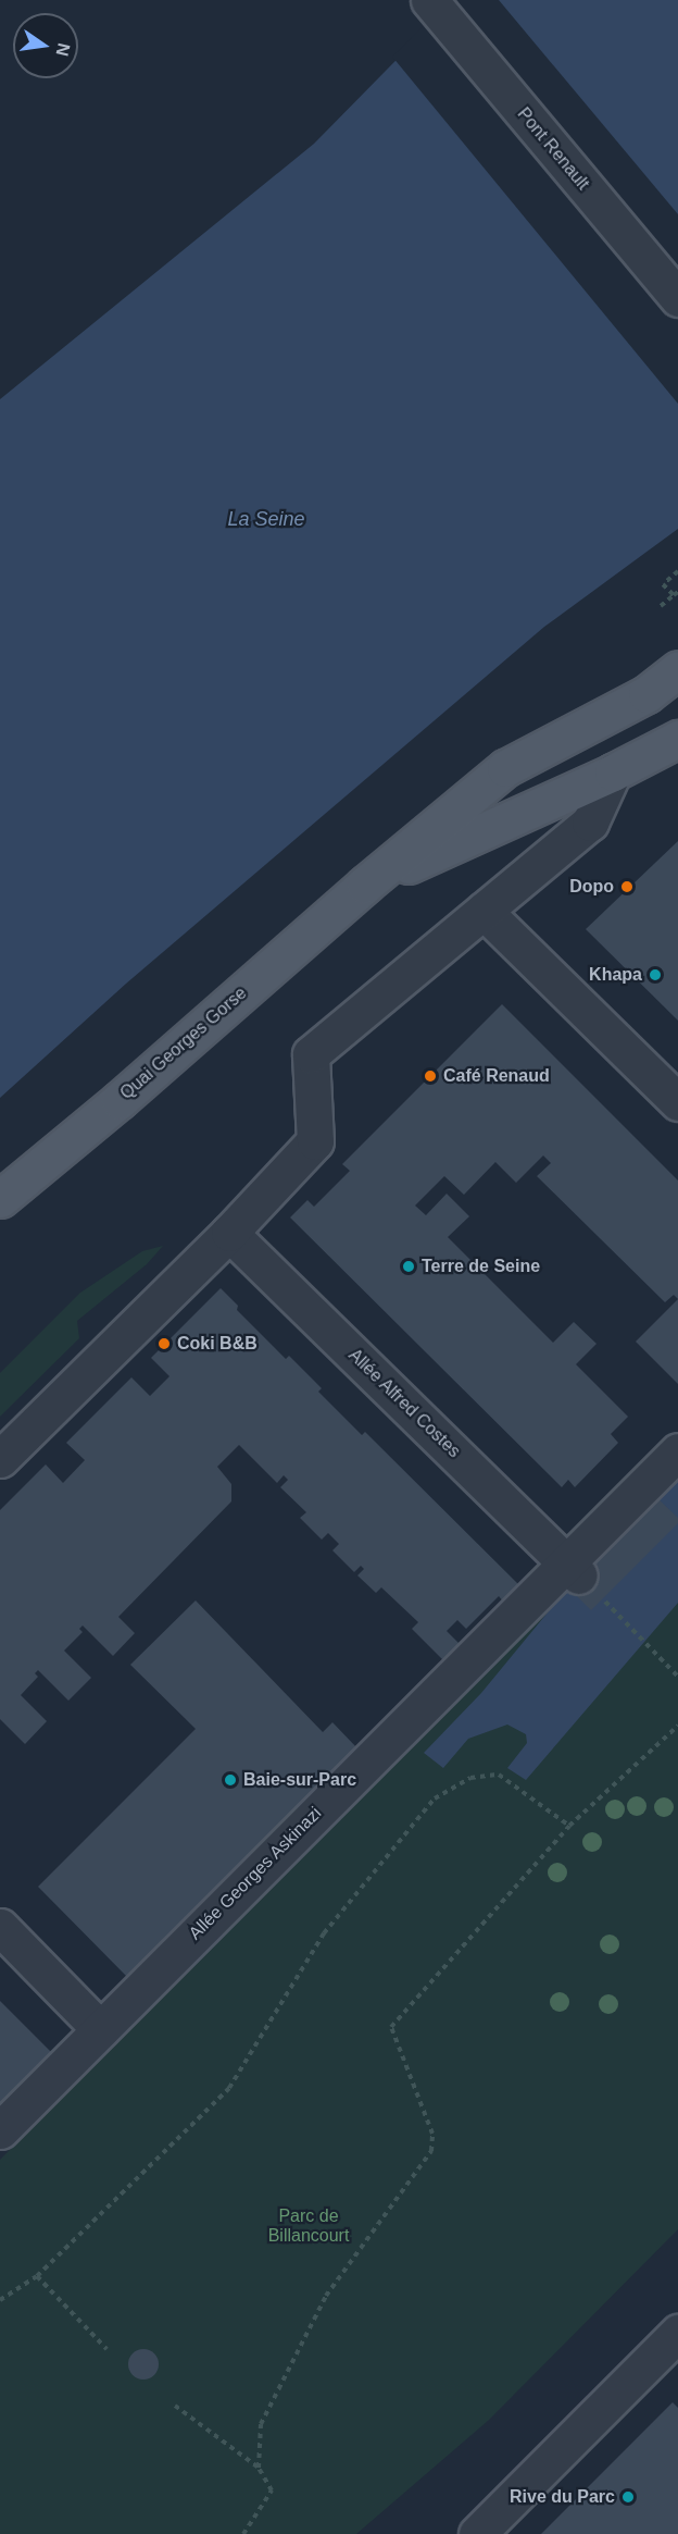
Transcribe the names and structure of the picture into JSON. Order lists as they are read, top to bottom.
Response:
{
  "streets": {
    "main road": ["Quai Georges Gorse"],
    "street": ["Pont Renault", "Allée Alfred Costes", "Allée Georges Askinazi"]
  },
  "crossings": [
    ["Allée Alfred Costes", "Allée Georges Askinazi"]
  ],
  "water": ["La Seine"],
  "parks": ["Parc de Billancourt"],
  "places": [
    "Dopo",
    "Khapa",
    "Café Renaud",
    "Terre de Seine",
    "Coki B&B",
    "Baie-sur-Parc",
    "Rive du Parc"
  ],
  "north": "right"
}
